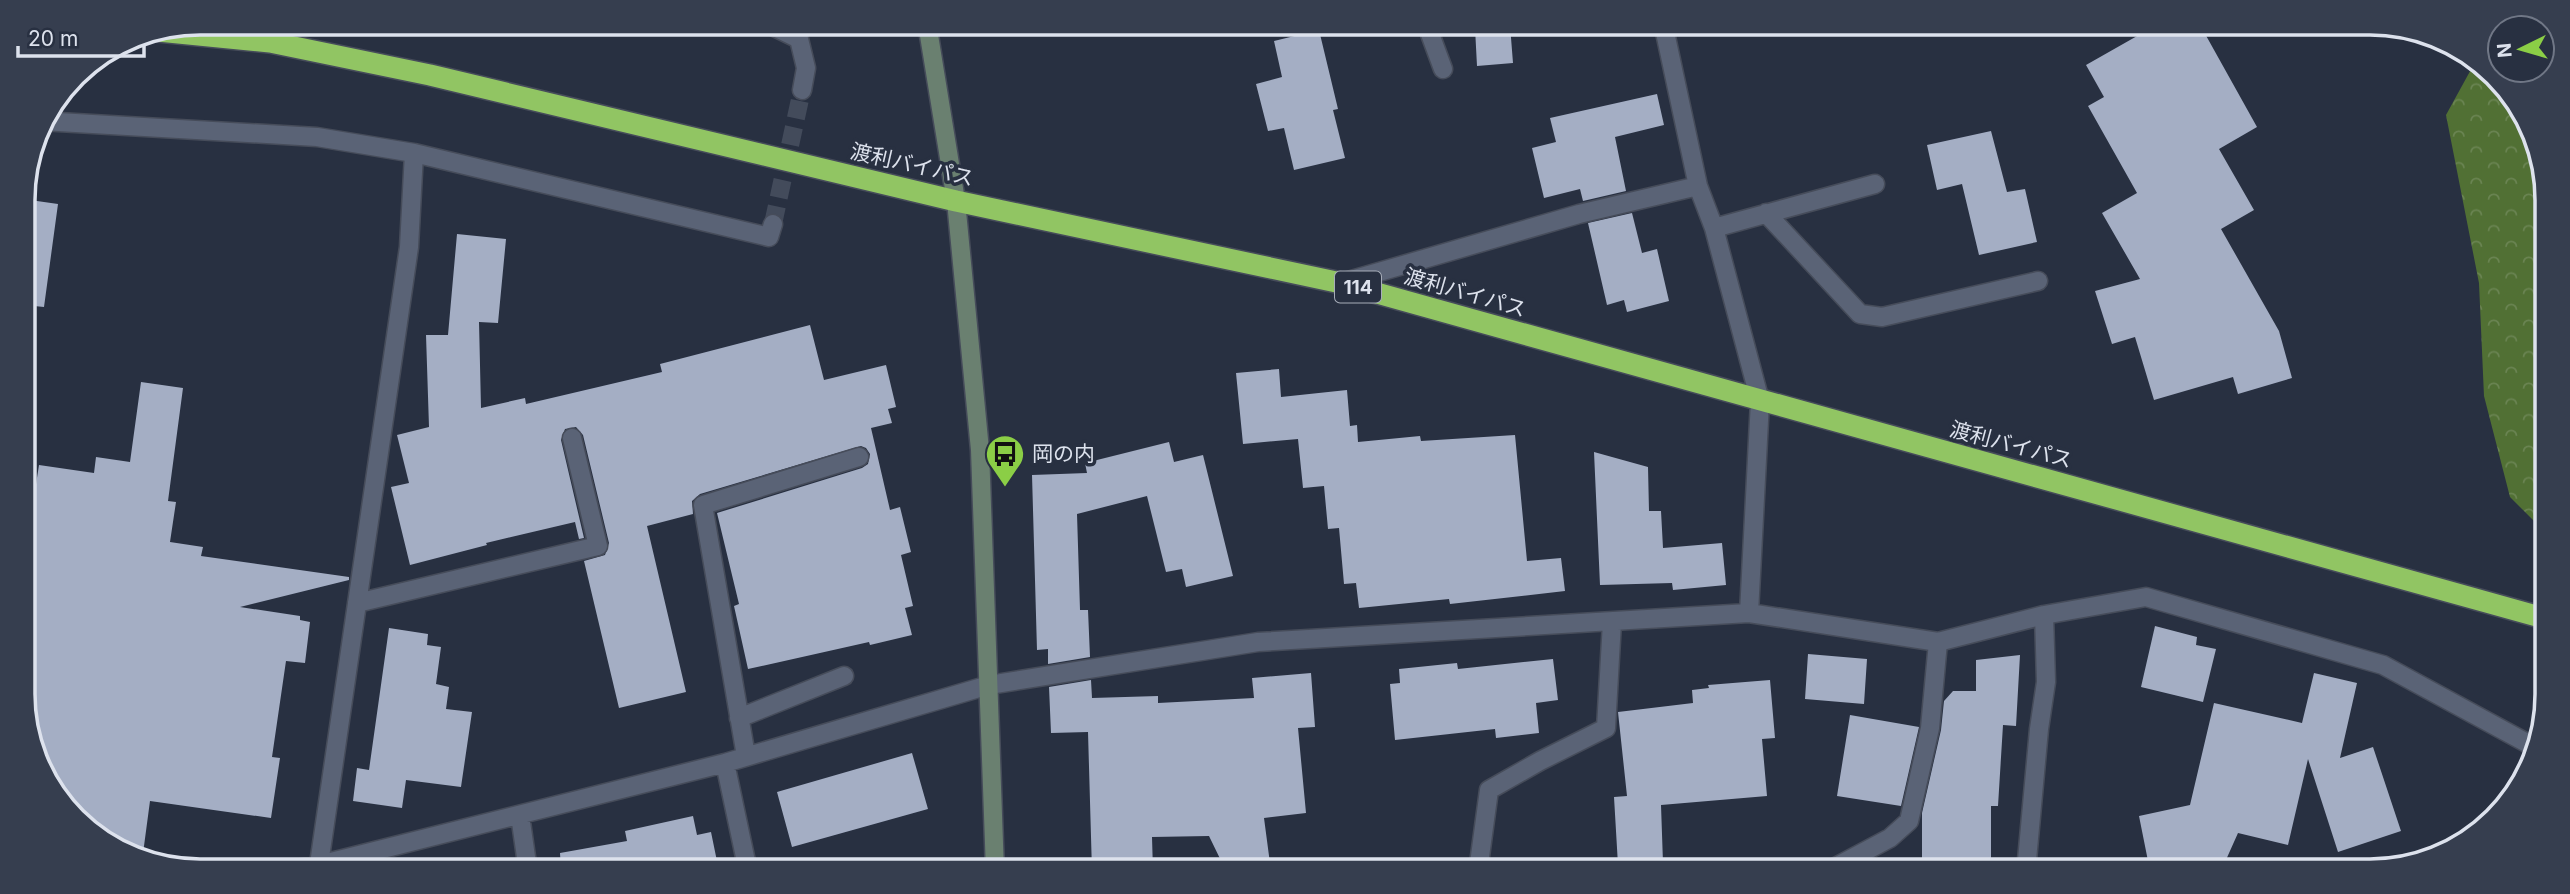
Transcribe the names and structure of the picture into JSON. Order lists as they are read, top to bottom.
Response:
{
  "streets": {
    "highway": ["渡利バイパス", "114"]
  },
  "places": {
    "bus stop": ["岡の内"]
  },
  "scale_bar": "20 m",
  "north": "left"
}
